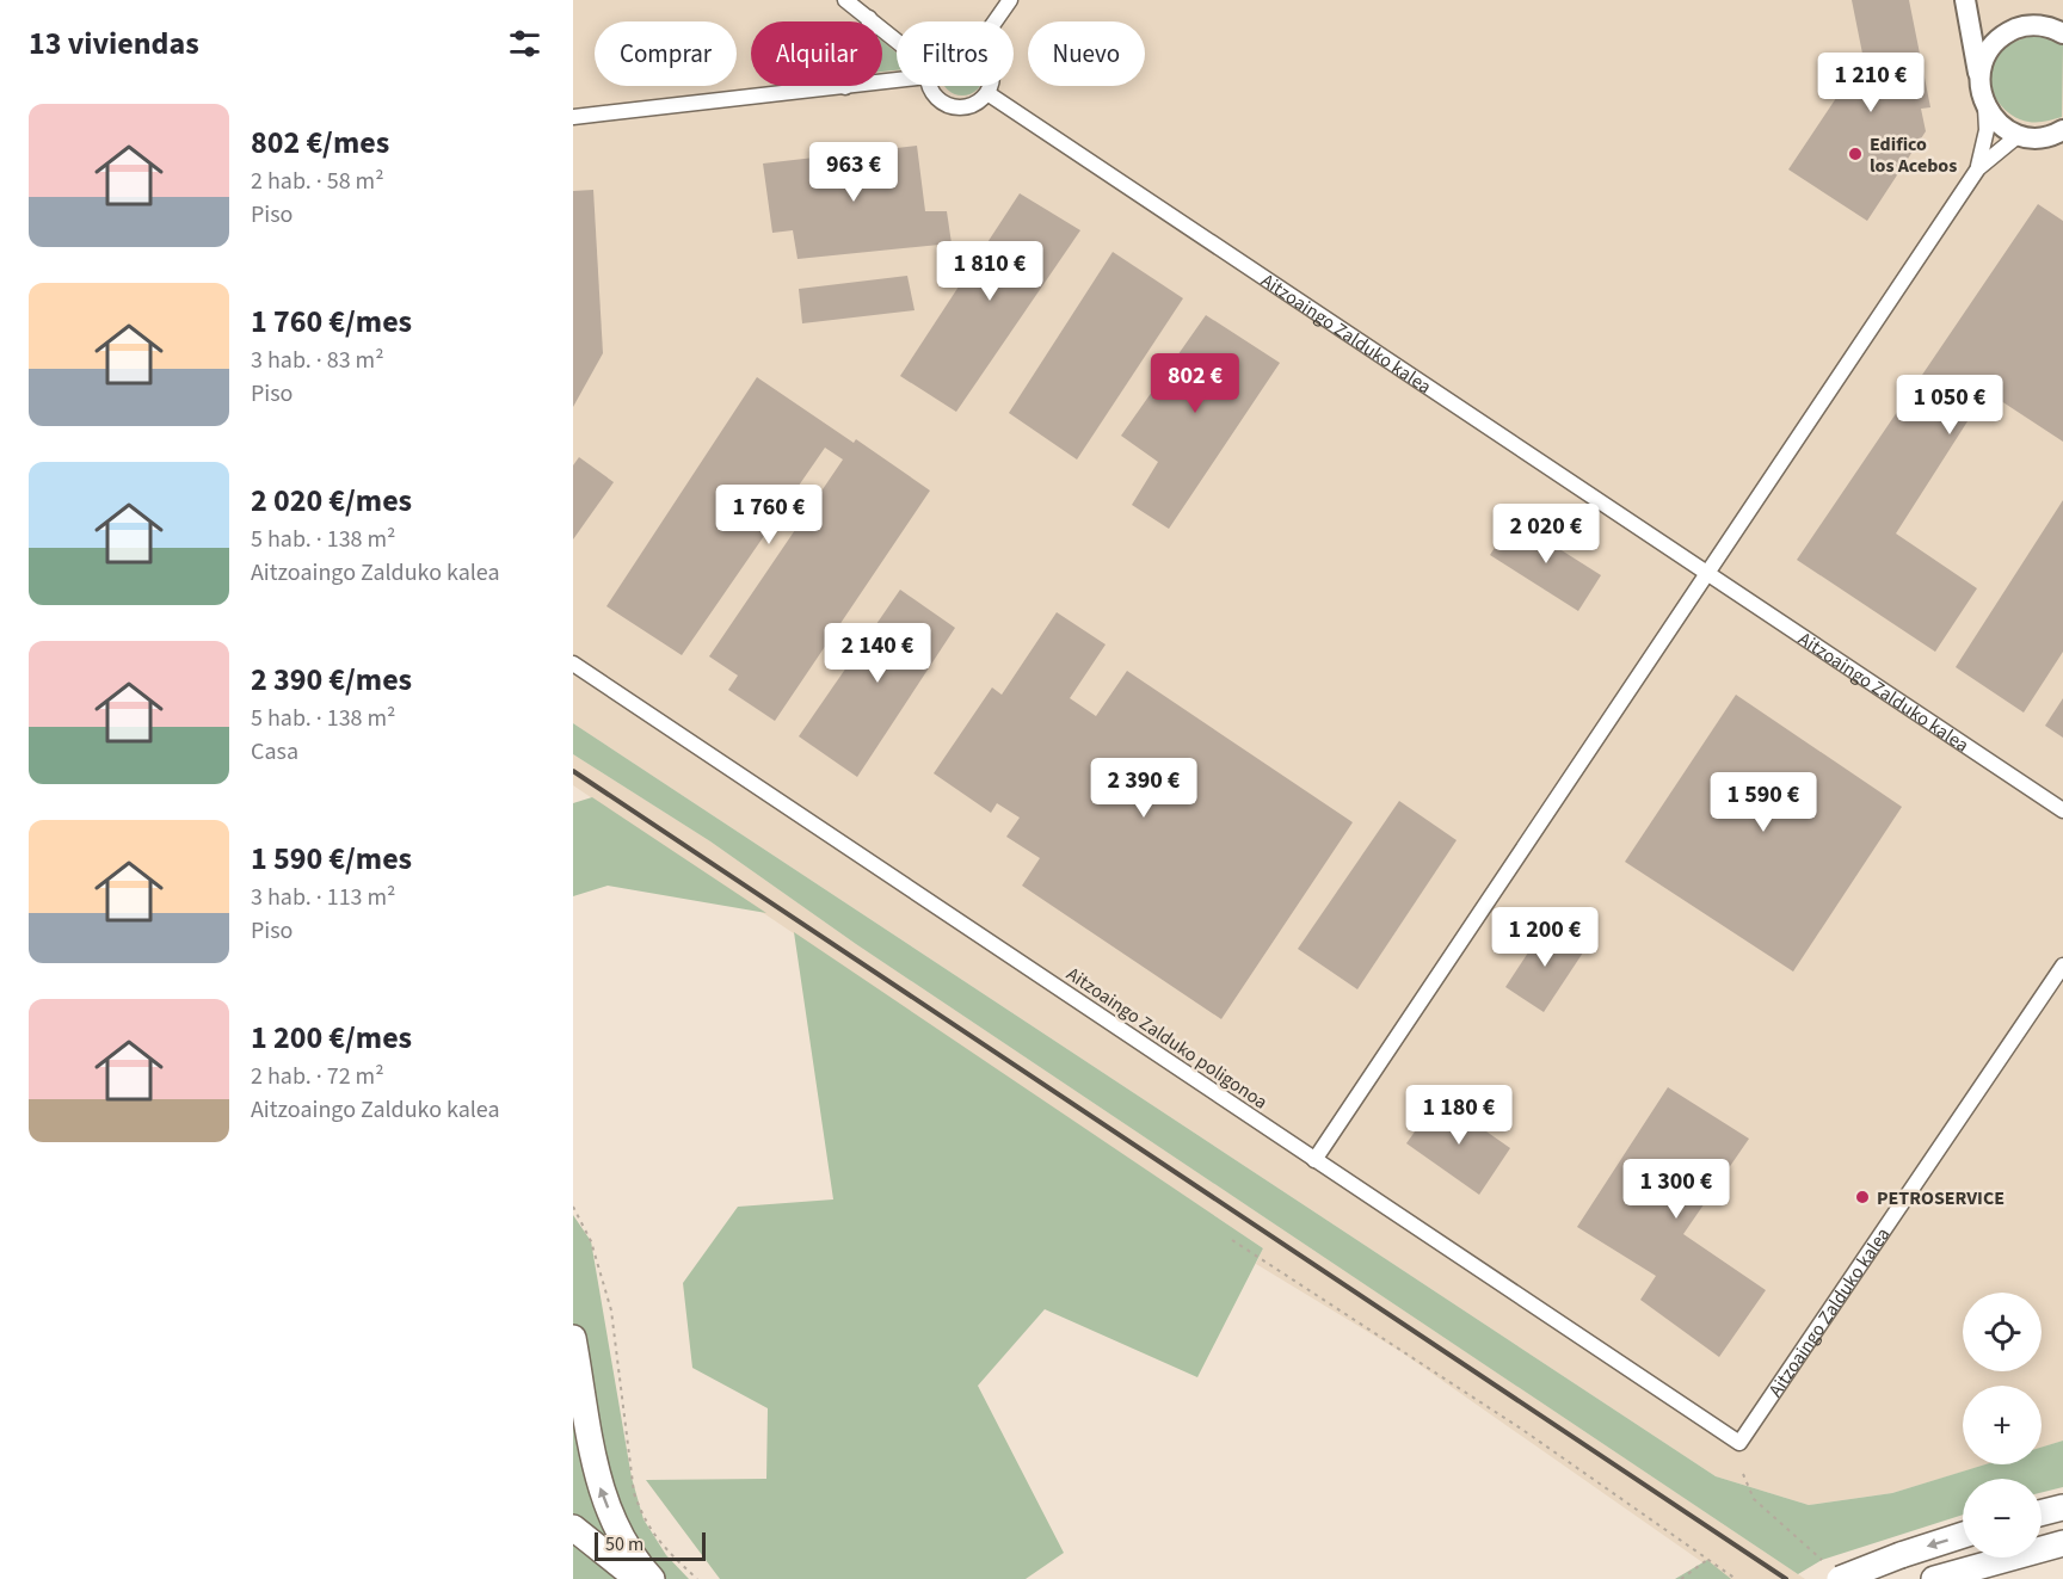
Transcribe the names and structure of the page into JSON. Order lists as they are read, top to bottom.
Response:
{
  "streets": {
    "street": ["Aitzoaingo Zalduko kalea", "Aitzoaingo Zalduko poligonoa"]
  },
  "crossings": [
    ["Aitzoaingo Zalduko kalea", "Aitzoaingo Zalduko poligonoa"]
  ],
  "places": ["Edifico los Acebos", "PETROSERVICE"],
  "scale_bar": "50 m",
  "page": {
    "heading": "13 viviendas",
    "chip": [
      "Comprar",
      "Alquilar",
      "Filtros",
      "Nuevo"
    ],
    "price": [
      "1 210 €",
      "963 €",
      "1 810 €",
      "802 €",
      "1 050 €",
      "1 760 €",
      "2 020 €",
      "2 140 €",
      "2 390 €",
      "1 590 €",
      "1 200 €",
      "1 180 €",
      "1 300 €"
    ],
    "list": [
      {
        "name": "802 €/mes",
        "note": "2 hab. · 58 m² · Piso"
      },
      {
        "name": "1 760 €/mes",
        "note": "3 hab. · 83 m² · Piso"
      },
      {
        "name": "2 020 €/mes",
        "note": "5 hab. · 138 m² · Aitzoaingo Zalduko kalea"
      },
      {
        "name": "2 390 €/mes",
        "note": "5 hab. · 138 m² · Casa"
      },
      {
        "name": "1 590 €/mes",
        "note": "3 hab. · 113 m² · Piso"
      },
      {
        "name": "1 200 €/mes",
        "note": "2 hab. · 72 m² · Aitzoaingo Zalduko kalea"
      }
    ],
    "map_buttons": ["+", "−"],
    "scale": "50 m"
  }
}
